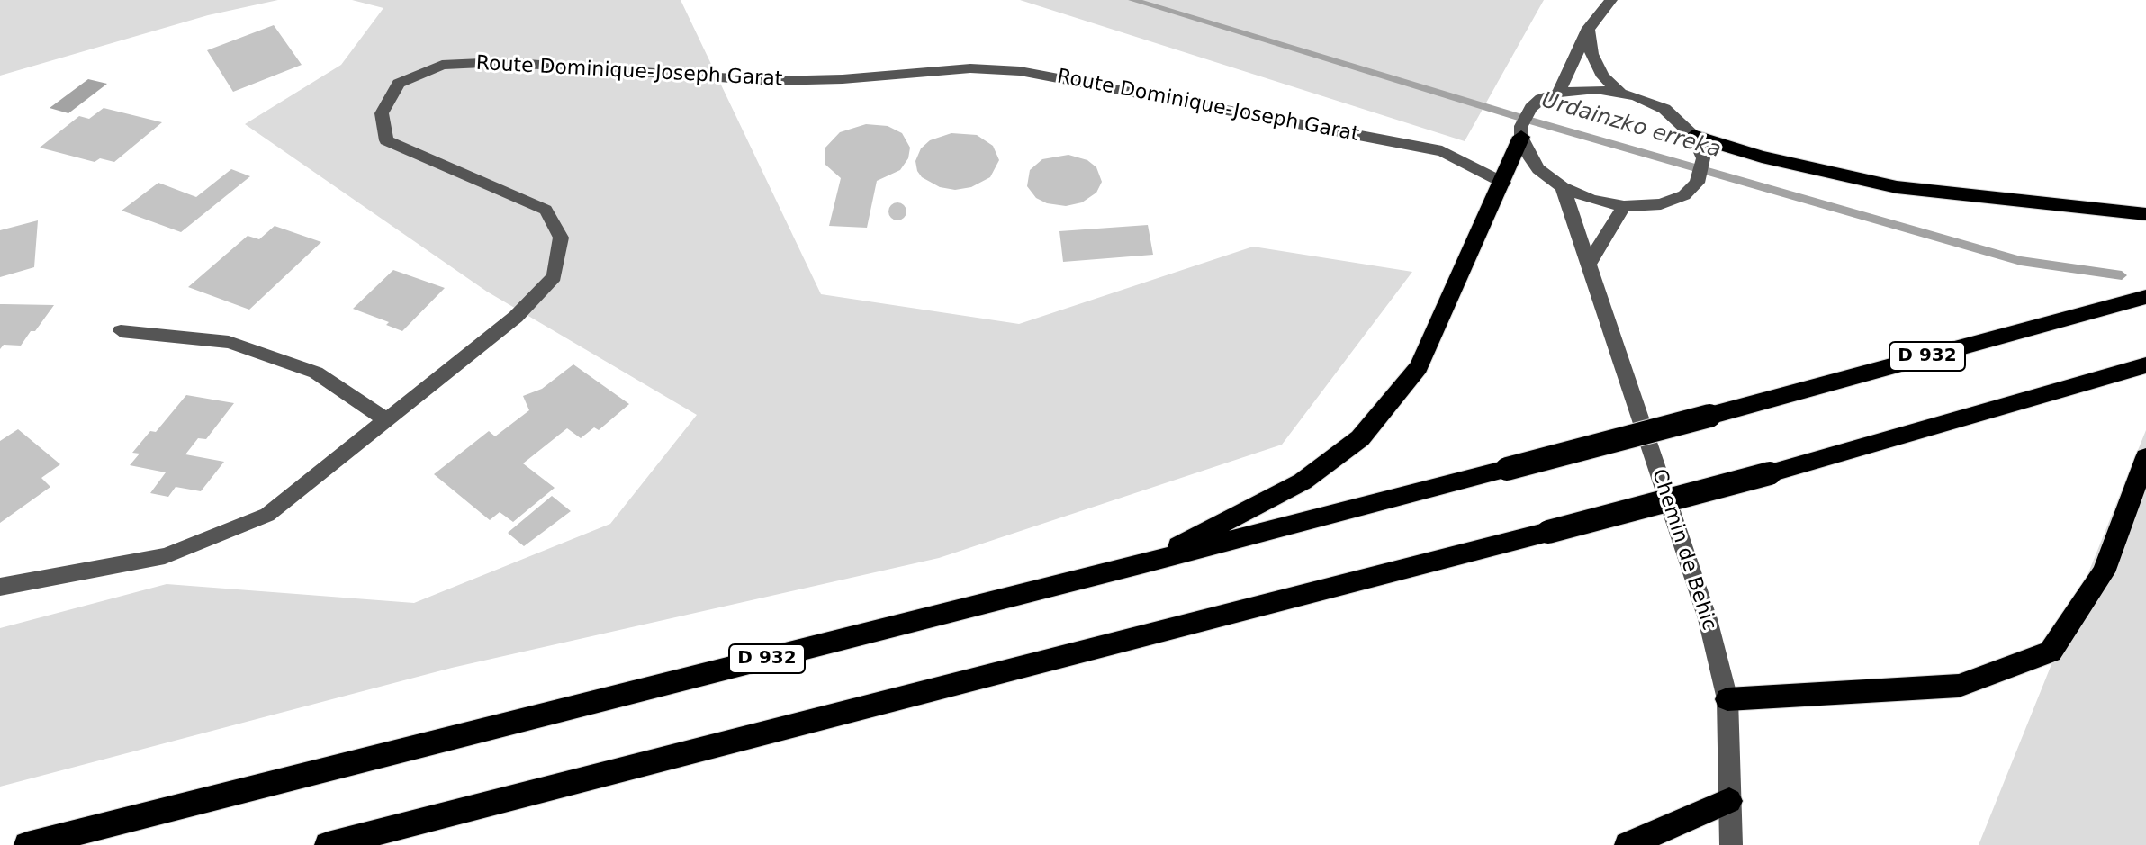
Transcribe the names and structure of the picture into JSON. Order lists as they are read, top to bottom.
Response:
{
  "streets": {
    "highway": ["D 932"],
    "street": ["Route Dominique-Joseph Garat", "Chemin de Behic"]
  },
  "water": ["Urdainzko erreka"]
}
